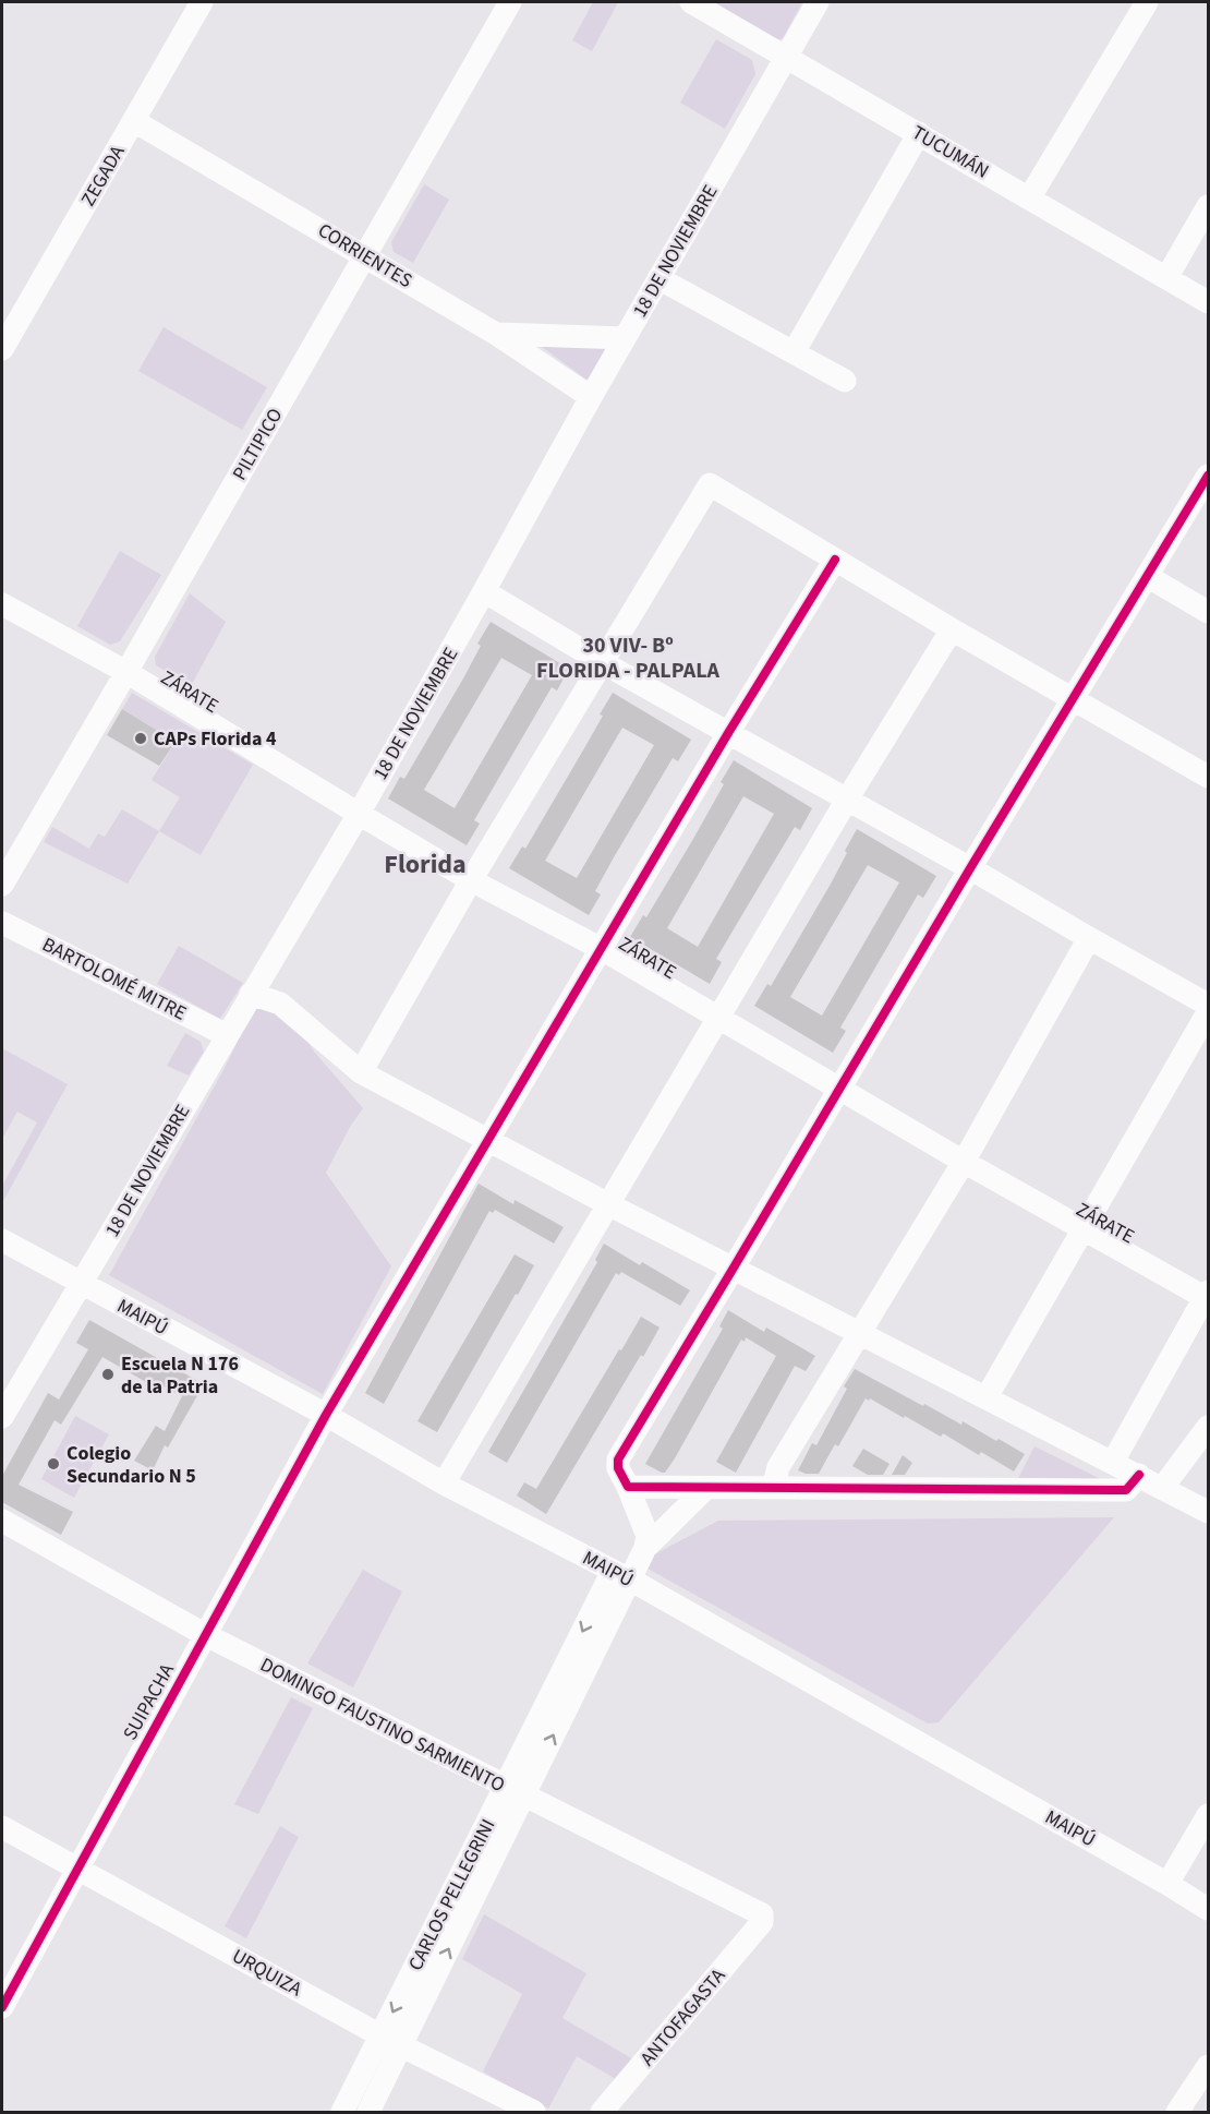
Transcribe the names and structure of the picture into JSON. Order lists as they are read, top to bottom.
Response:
{
  "streets": {
    "street": [
      "TUCUMÁN",
      "ZEGADA",
      "18 DE NOVIEMBRE",
      "CORRIENTES",
      "PILTIPICO",
      "ZÁRATE",
      "BARTOLOMÉ MITRE",
      "MAIPÚ",
      "SUIPACHA",
      "DOMINGO FAUSTINO SARMIENTO",
      "CARLOS PELLEGRINI",
      "URQUIZA",
      "ANTOFAGASTA"
    ]
  },
  "crossings": [
    ["TUCUMÁN", "18 DE NOVIEMBRE"],
    ["ZEGADA", "CORRIENTES"],
    ["18 DE NOVIEMBRE", "CORRIENTES"],
    ["18 DE NOVIEMBRE", "ZÁRATE"],
    ["18 DE NOVIEMBRE", "BARTOLOMÉ MITRE"],
    ["18 DE NOVIEMBRE", "MAIPÚ"],
    ["CORRIENTES", "PILTIPICO"],
    ["PILTIPICO", "ZÁRATE"],
    ["ZÁRATE", "SUIPACHA"],
    ["MAIPÚ", "SUIPACHA"],
    ["MAIPÚ", "CARLOS PELLEGRINI"],
    ["SUIPACHA", "DOMINGO FAUSTINO SARMIENTO"],
    ["SUIPACHA", "URQUIZA"],
    ["DOMINGO FAUSTINO SARMIENTO", "CARLOS PELLEGRINI"],
    ["DOMINGO FAUSTINO SARMIENTO", "ANTOFAGASTA"],
    ["CARLOS PELLEGRINI", "URQUIZA"]
  ],
  "districts": ["30 VIV- Bº FLORIDA - PALPALA", "Florida"],
  "places": ["CAPs Florida 4", "Escuela N 176 de la Patria", "Colegio Secundario N 5"]
}
